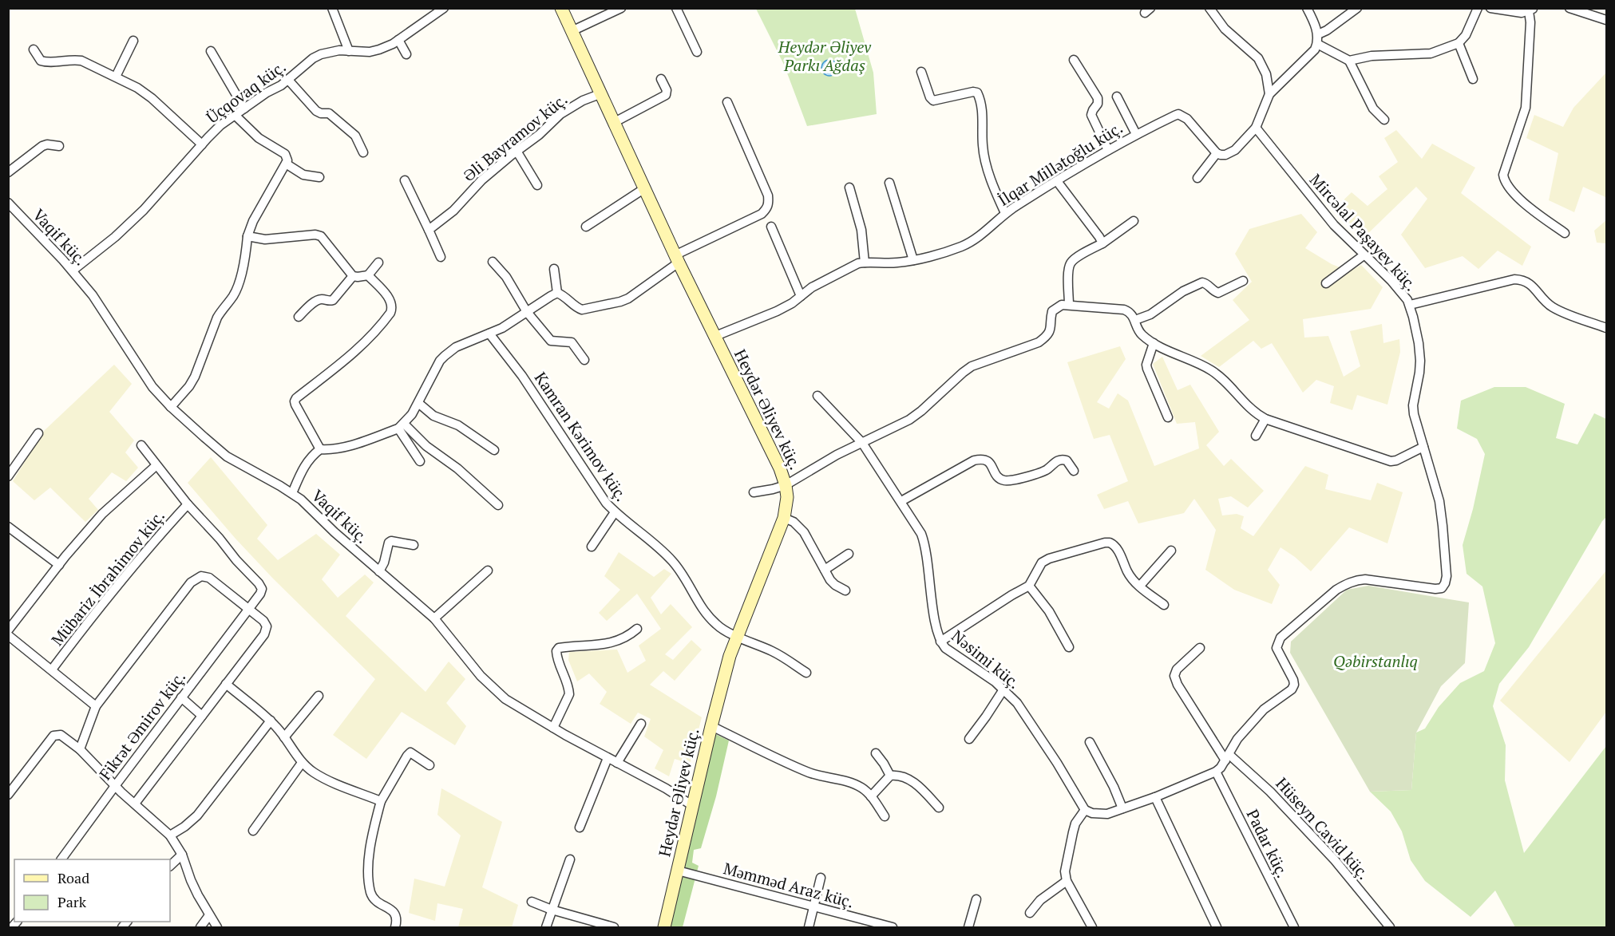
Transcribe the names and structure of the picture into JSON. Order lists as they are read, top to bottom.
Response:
{
  "streets": {
    "main road": ["Heydər Əliyev küç."],
    "street": [
      "Üçqovaq küç.",
      "Əli Bayramov küç.",
      "İlqar Millətoğlu küç.",
      "Mircəlal Paşayev küç.",
      "Vaqif küç.",
      "Kamran Kərimov küç.",
      "Mübariz İbrahimov küç.",
      "Nəsimi küç.",
      "Fikrət Əmirov küç.",
      "Hüseyn Cavid küç.",
      "Padar küç.",
      "Məmməd Araz küç."
    ]
  },
  "crossings": [
    ["Üçqovaq küç.", "Vaqif küç."],
    ["Əli Bayramov küç.", "Heydər Əliyev küç."],
    ["İlqar Millətoğlu küç.", "Heydər Əliyev küç."],
    ["Mircəlal Paşayev küç.", "Nəsimi küç."],
    ["Mircəlal Paşayev küç.", "Hüseyn Cavid küç."],
    ["Mircəlal Paşayev küç.", "Padar küç."],
    ["Vaqif küç.", "Heydər Əliyev küç."],
    ["Heydər Əliyev küç.", "Kamran Kərimov küç."],
    ["Heydər Əliyev küç.", "Məmməd Araz küç."],
    ["Mübariz İbrahimov küç.", "Fikrət Əmirov küç."]
  ],
  "parks": ["Heydər Əliyev Parkı Ağdaş", "Qəbirstanlıq"],
  "legend": ["Road", "Park"]
}
